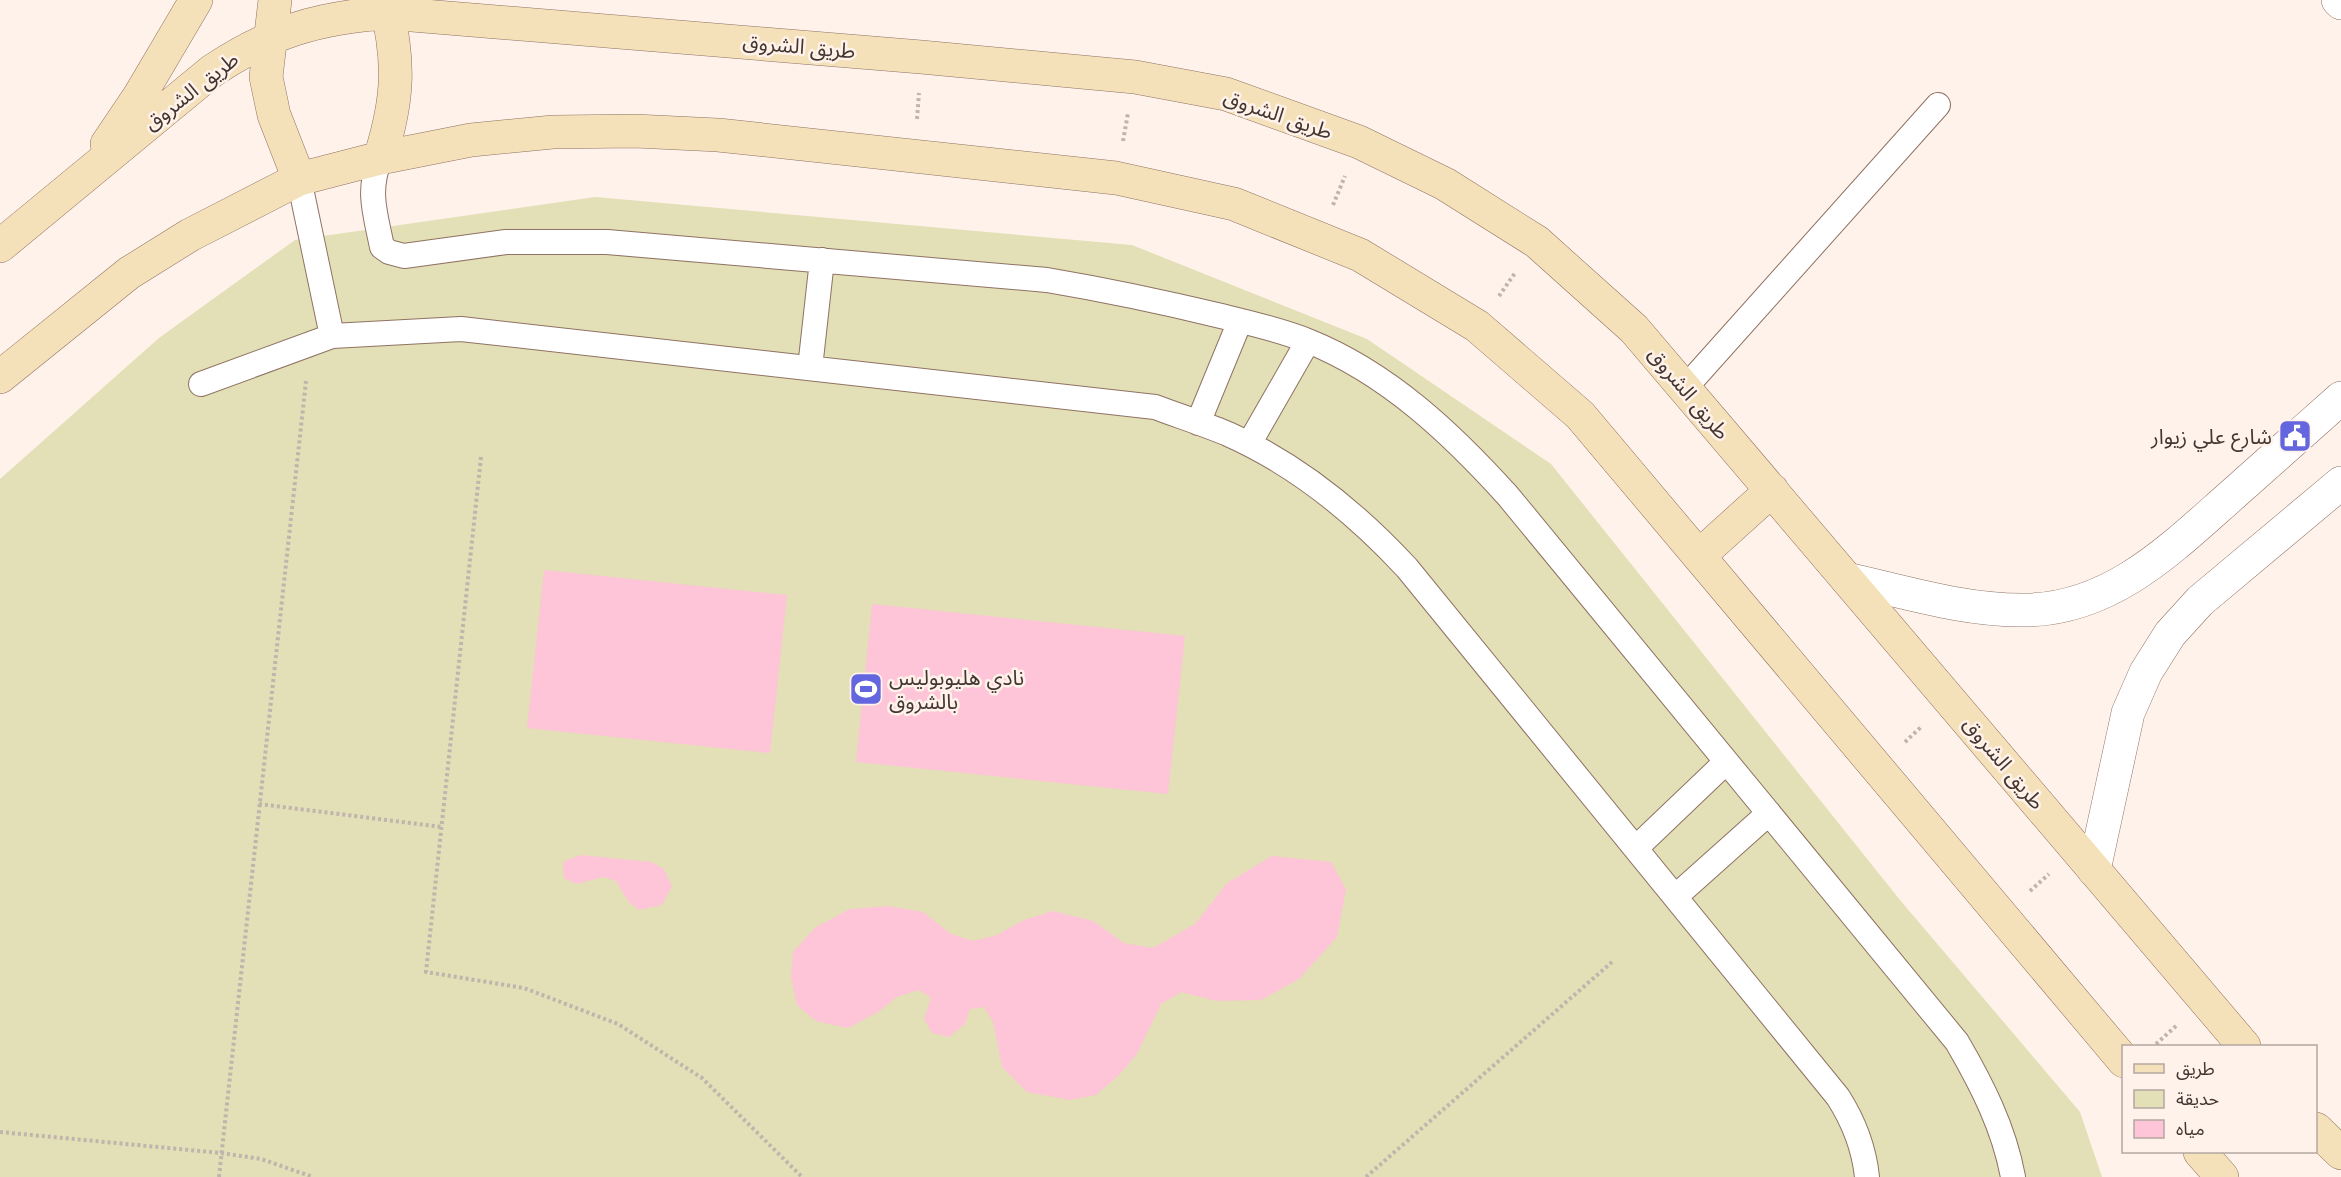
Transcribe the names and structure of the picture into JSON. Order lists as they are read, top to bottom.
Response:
{
  "streets": {
    "street": ["طريق الشروق"]
  },
  "places": {
    "public building": ["شارع علي زيوار"],
    "sports": ["نادي هليوبوليس بالشروق"]
  },
  "legend": ["طريق", "حديقة", "مياه"]
}
